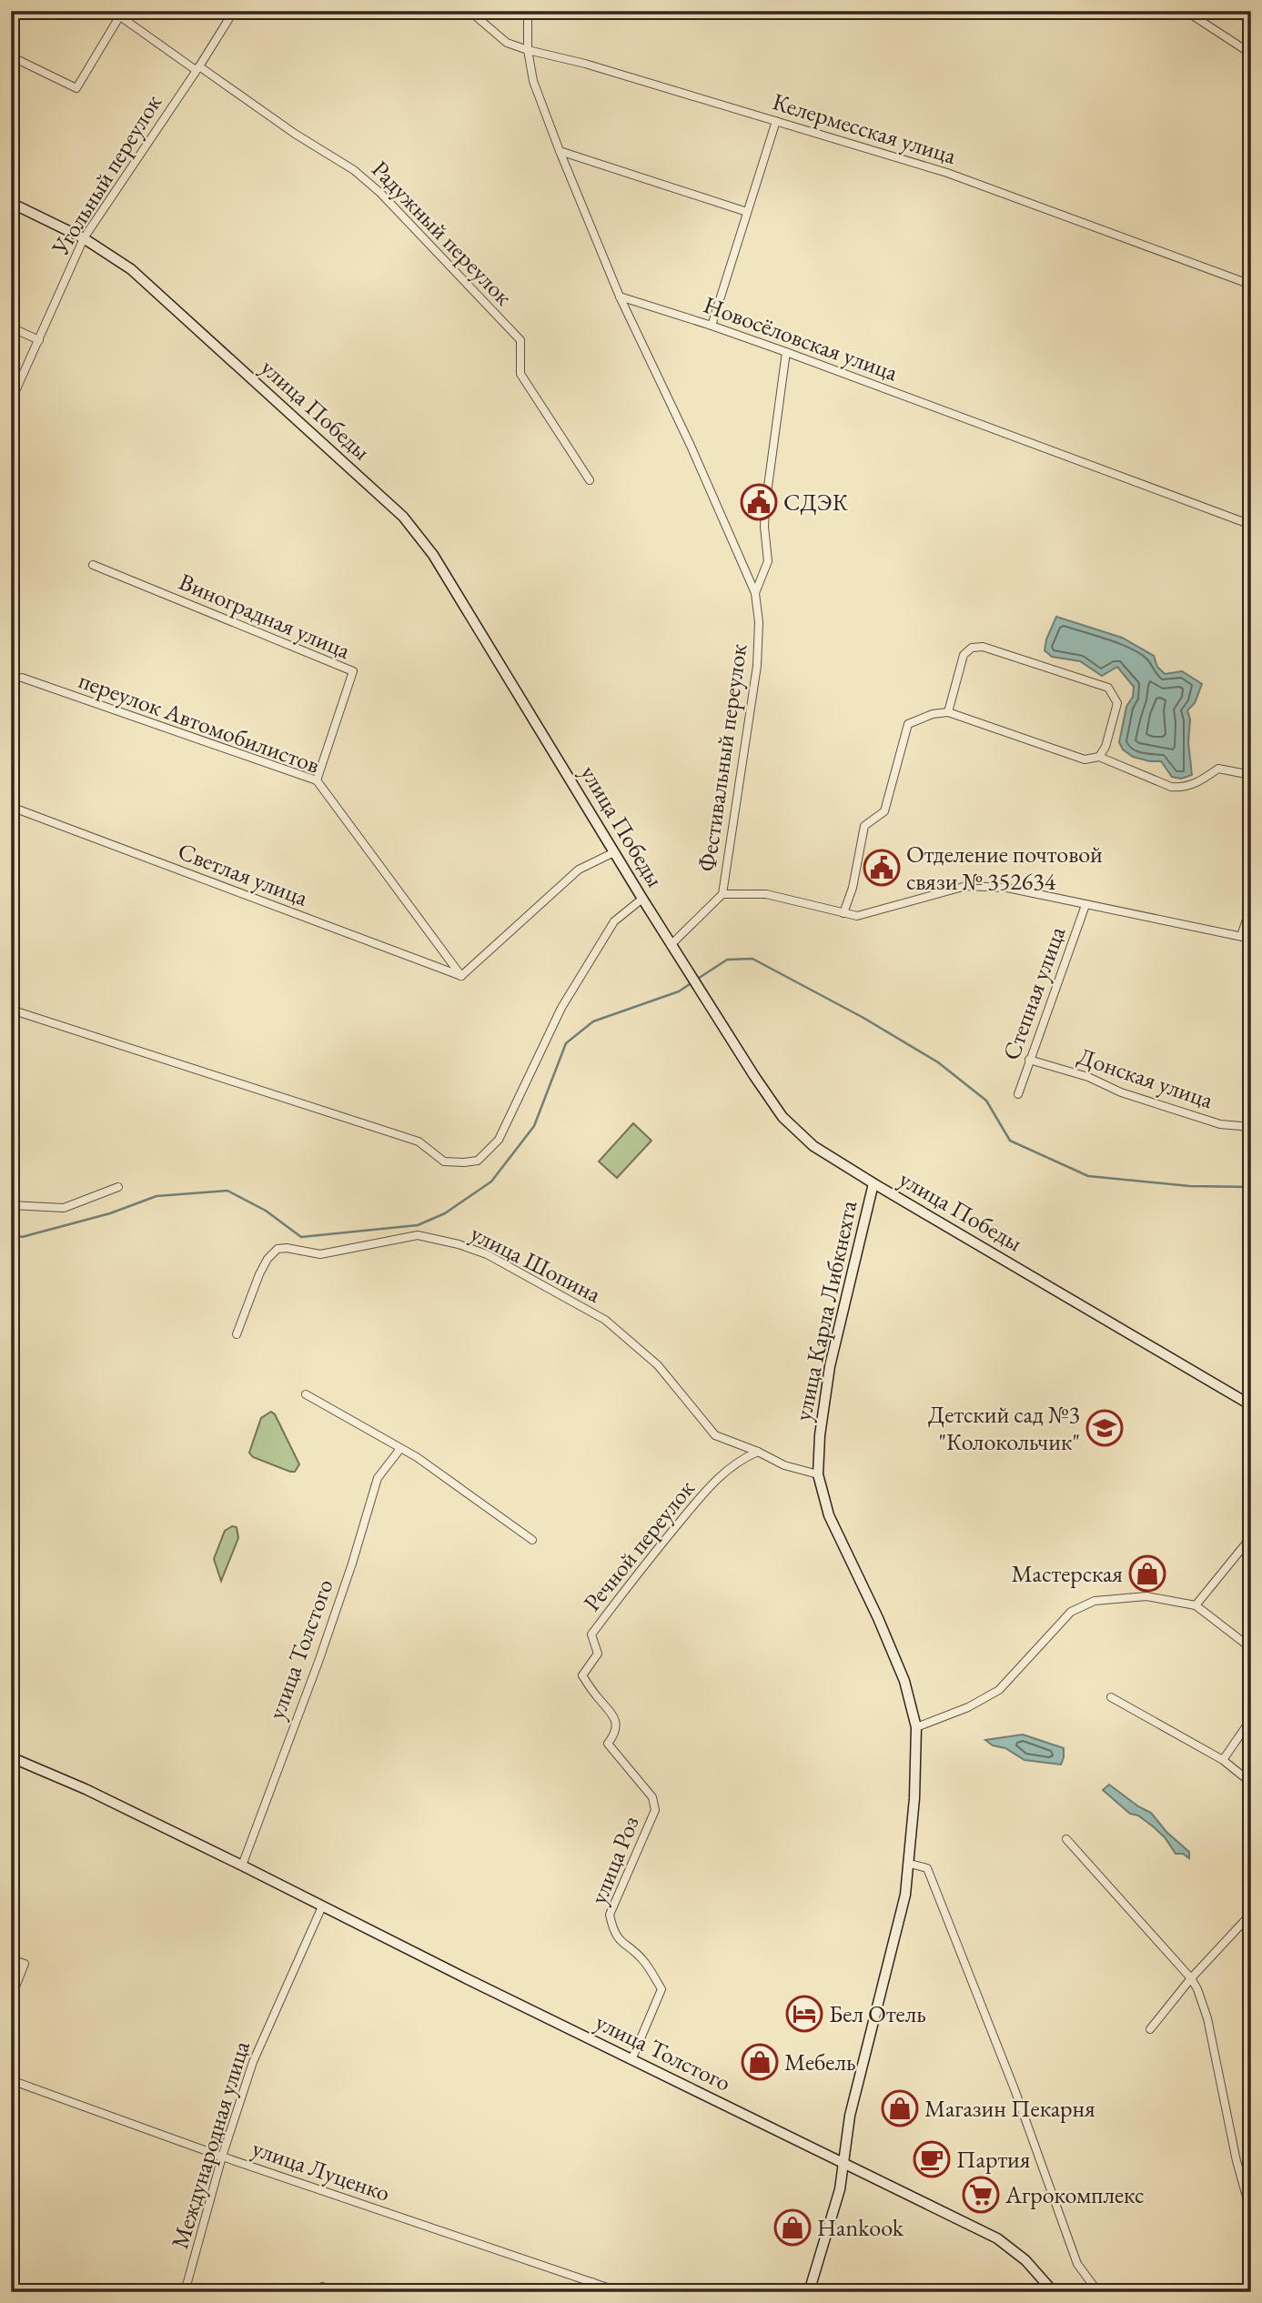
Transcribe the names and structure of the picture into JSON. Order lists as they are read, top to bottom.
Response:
{
  "streets": {
    "street": [
      "Келермесская улица",
      "Угольный переулок",
      "Радужный переулок",
      "Новосёловская улица",
      "улица Победы",
      "Виноградная улица",
      "переулок Автомобилистов",
      "Фестивальный переулок",
      "Светлая улица",
      "Степная улица",
      "Донская улица",
      "улица Шопина",
      "улица Карла Либкнехта",
      "Речной переулок",
      "улица Толстого",
      "улица Роз",
      "Международная улица",
      "улица Луценко"
    ]
  },
  "crossings": [
    ["Угольный переулок", "Радужный переулок"],
    ["Угольный переулок", "улица Победы"],
    ["Новосёловская улица", "Фестивальный переулок"],
    ["улица Победы", "Фестивальный переулок"],
    ["улица Победы", "улица Карла Либкнехта"],
    ["Виноградная улица", "переулок Автомобилистов"],
    ["переулок Автомобилистов", "Светлая улица"],
    ["Фестивальный переулок", "Степная улица"],
    ["Степная улица", "Донская улица"],
    ["улица Шопина", "улица Карла Либкнехта"],
    ["улица Шопина", "Речной переулок"],
    ["улица Карла Либкнехта", "улица Толстого"],
    ["Речной переулок", "улица Роз"],
    ["улица Толстого", "улица Роз"],
    ["улица Толстого", "Международная улица"],
    ["Международная улица", "улица Луценко"]
  ],
  "places": {
    "public building": ["СДЭК", "Отделение почтовой связи № 352634"],
    "school or university": ["Детский сад №3 \"Колокольчик\""],
    "shop": [
      "Мастерская",
      "Мебель",
      "Магазин Пекарня",
      "Hankook"
    ],
    "hotel": ["Бел Отель"],
    "cafe": ["Партия"],
    "supermarket": ["Агрокомплекс"]
  }
}
